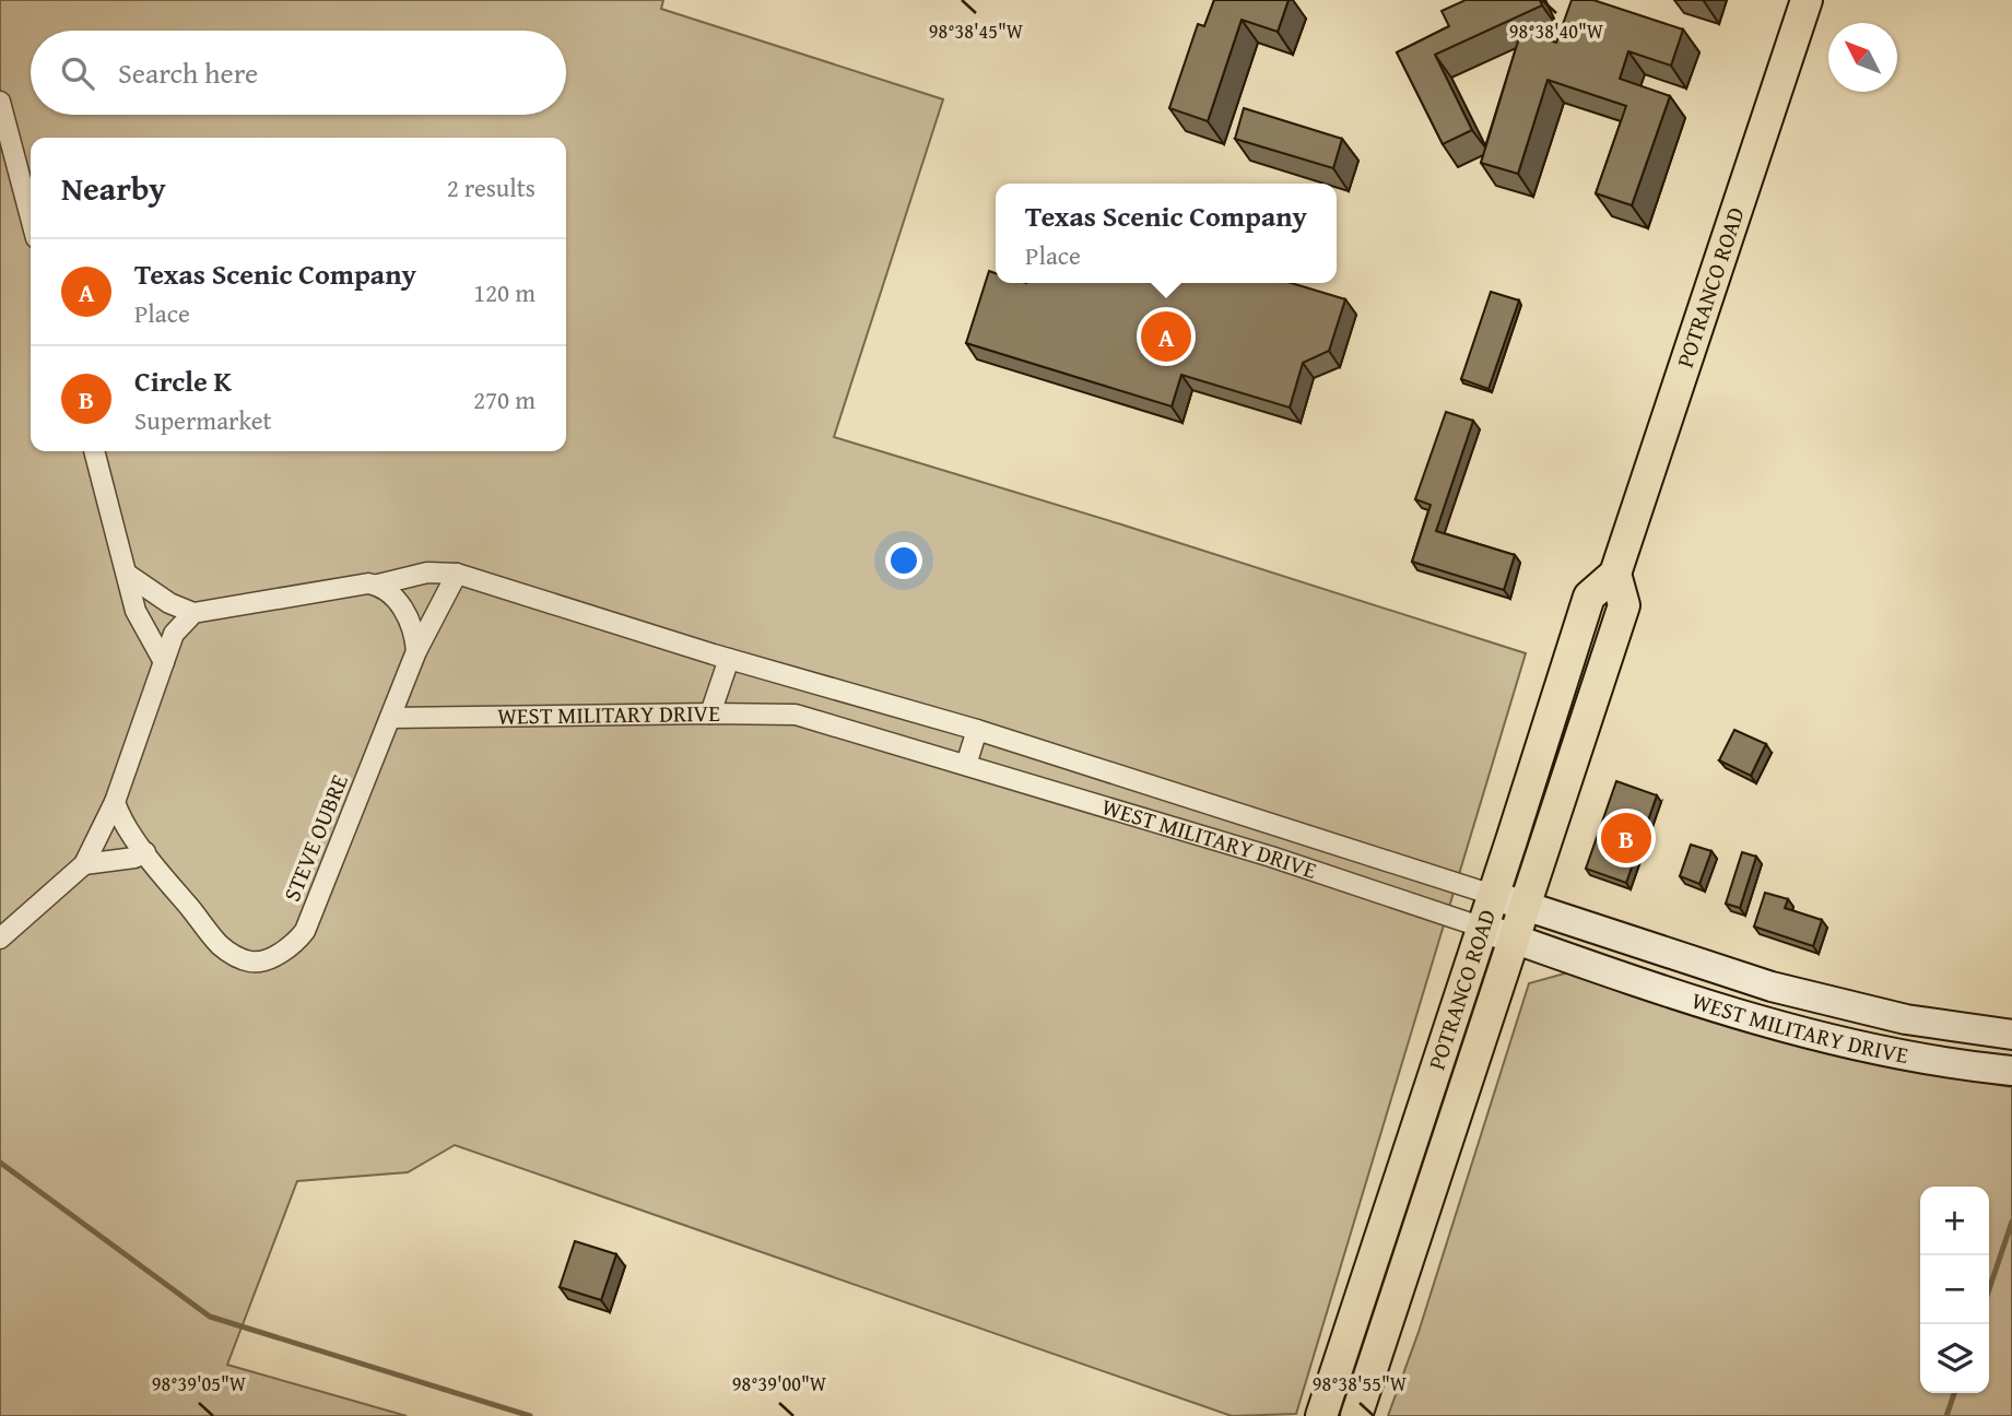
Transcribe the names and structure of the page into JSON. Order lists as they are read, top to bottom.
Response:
{
  "streets": {
    "main road": ["POTRANCO ROAD", "WEST MILITARY DRIVE"],
    "street": ["STEVE OUBRE"]
  },
  "crossings": [
    ["POTRANCO ROAD", "WEST MILITARY DRIVE"],
    ["WEST MILITARY DRIVE", "STEVE OUBRE"]
  ],
  "north": "top left",
  "page": {
    "search": "Search here",
    "heading": ["Nearby", "2 results"],
    "popup": ["Texas Scenic Company", "Place"],
    "list": [
      {
        "mark": "A",
        "name": "Texas Scenic Company",
        "note": "Place",
        "value": "120 m"
      },
      {
        "mark": "B",
        "name": "Circle K",
        "note": "Supermarket",
        "value": "270 m"
      }
    ],
    "pins": ["A", "B"],
    "map_buttons": ["+", "−"]
  },
  "coordinates": [
    "98°38'45\"W",
    "98°38'40\"W",
    "98°39'05\"W",
    "98°39'00\"W",
    "98°38'55\"W"
  ]
}
